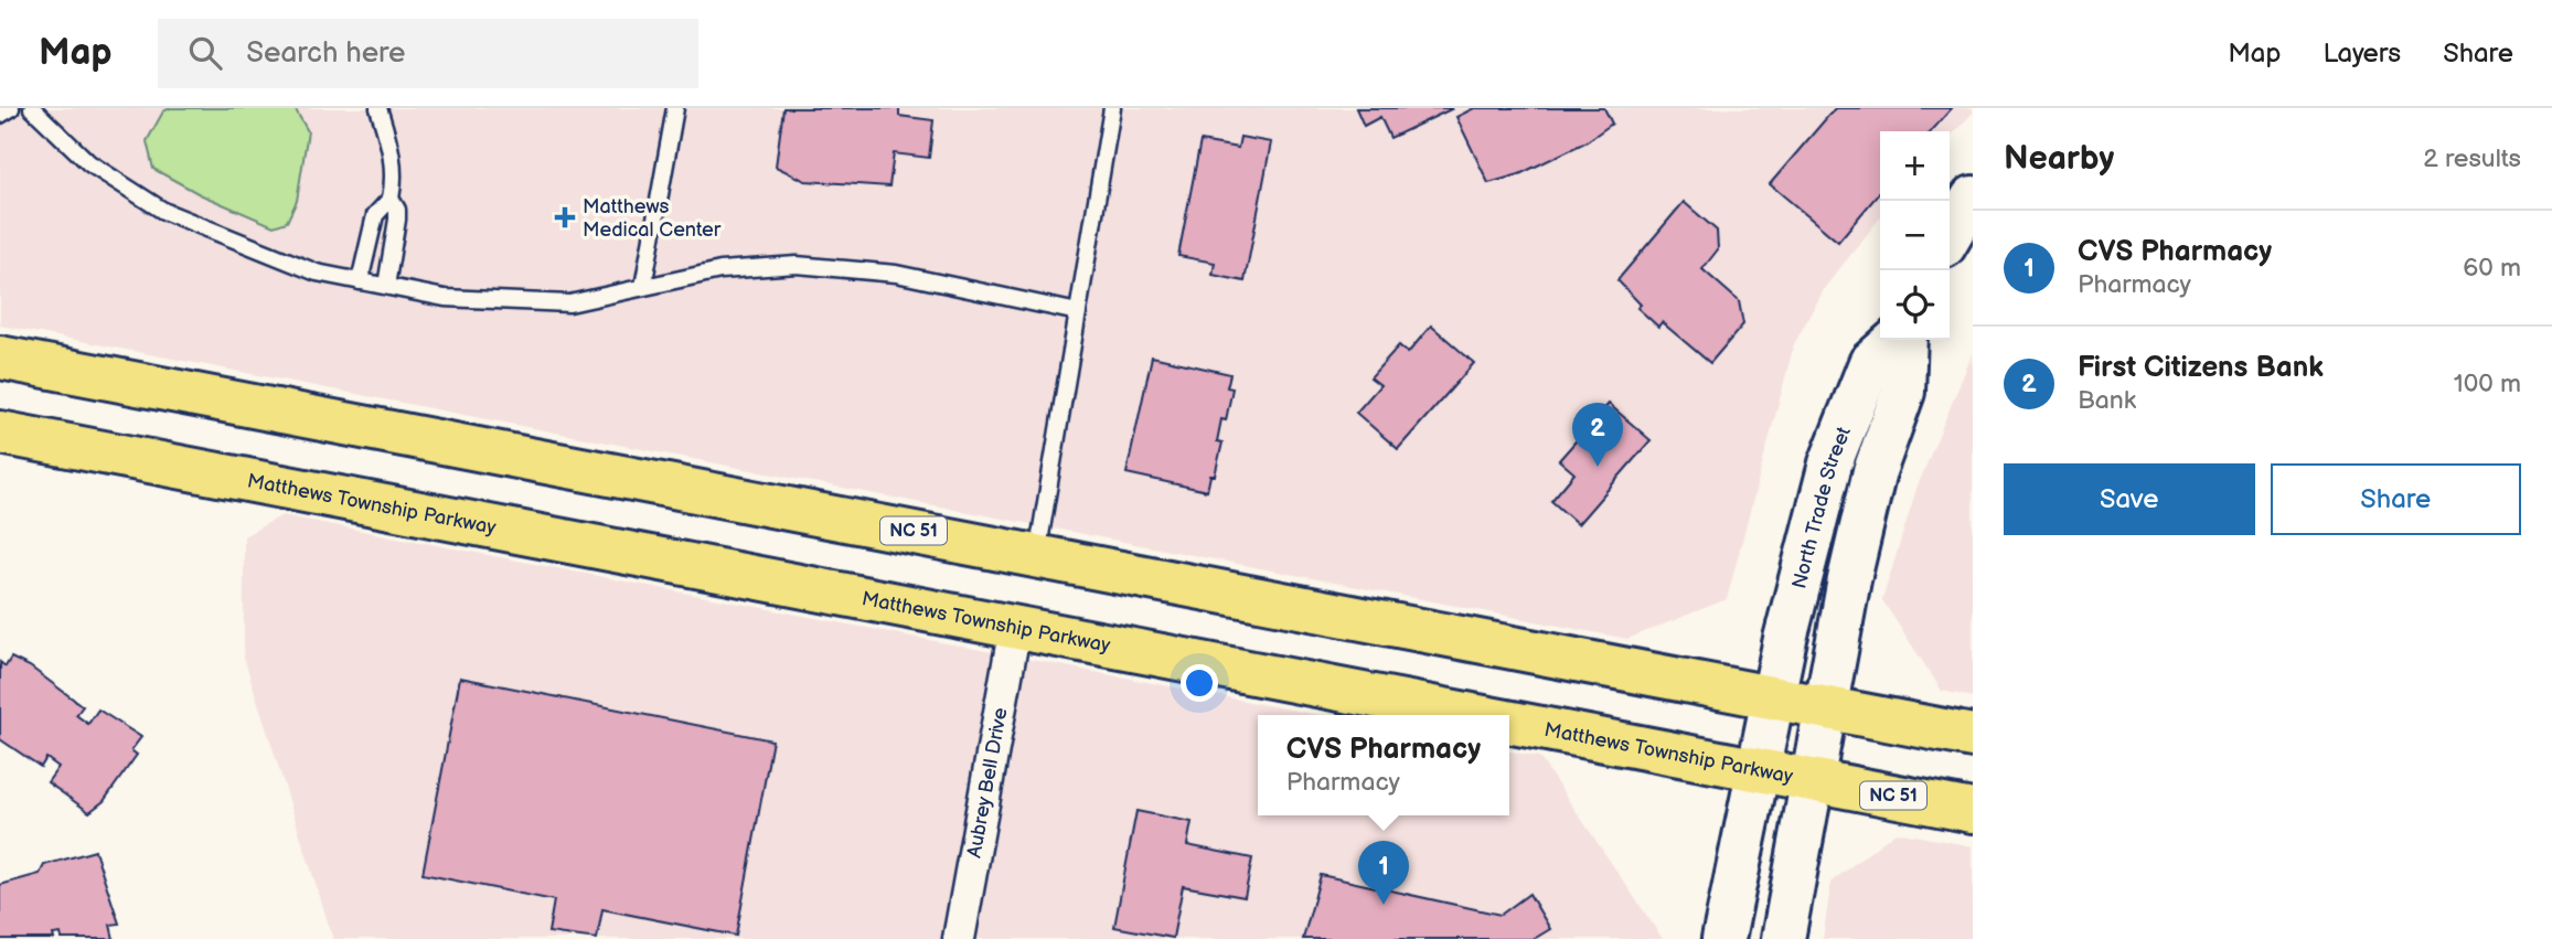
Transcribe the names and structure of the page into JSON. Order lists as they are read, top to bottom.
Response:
{
  "streets": {
    "main road": ["Matthews Township Parkway", "North Trade Street", "NC 51"],
    "street": ["Aubrey Bell Drive"]
  },
  "crossings": [
    ["Matthews Township Parkway", "North Trade Street"],
    ["Matthews Township Parkway", "Aubrey Bell Drive"],
    ["North Trade Street", "NC 51"]
  ],
  "places": {
    "health": ["Matthews Medical Center"]
  },
  "page": {
    "header": "Map",
    "search": "Search here",
    "nav": ["Map", "Layers", "Share"],
    "heading": ["Nearby", "2 results"],
    "map_buttons": ["+", "−"],
    "list": [
      {
        "mark": "1",
        "name": "CVS Pharmacy",
        "note": "Pharmacy",
        "value": "60 m"
      },
      {
        "mark": "2",
        "name": "First Citizens Bank",
        "note": "Bank",
        "value": "100 m"
      }
    ],
    "pins": ["2", "1"],
    "buttons": ["Save", "Share"],
    "popup": ["CVS Pharmacy", "Pharmacy"]
  }
}
